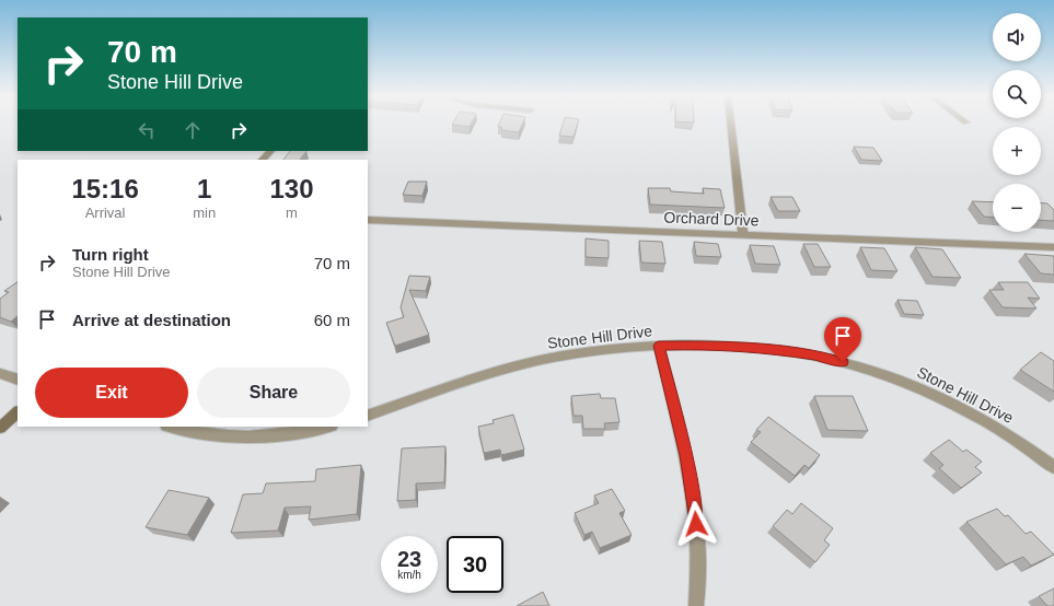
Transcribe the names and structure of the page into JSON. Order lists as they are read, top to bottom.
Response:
{
  "streets": {
    "street": ["Orchard Drive", "Stone Hill Drive"]
  },
  "page": {
    "map_buttons": ["+", "−"],
    "turn": ["70 m", "Stone Hill Drive"],
    "eta": [
      "15:16",
      "Arrival",
      "1",
      "min",
      "130",
      "m"
    ],
    "list": [
      {
        "name": "Turn right",
        "note": "Stone Hill Drive",
        "value": "70 m"
      },
      {
        "name": "Arrive at destination",
        "value": "60 m"
      }
    ],
    "buttons": ["Exit", "Share"],
    "speed": "23 km/h",
    "limit": "30"
  }
}
